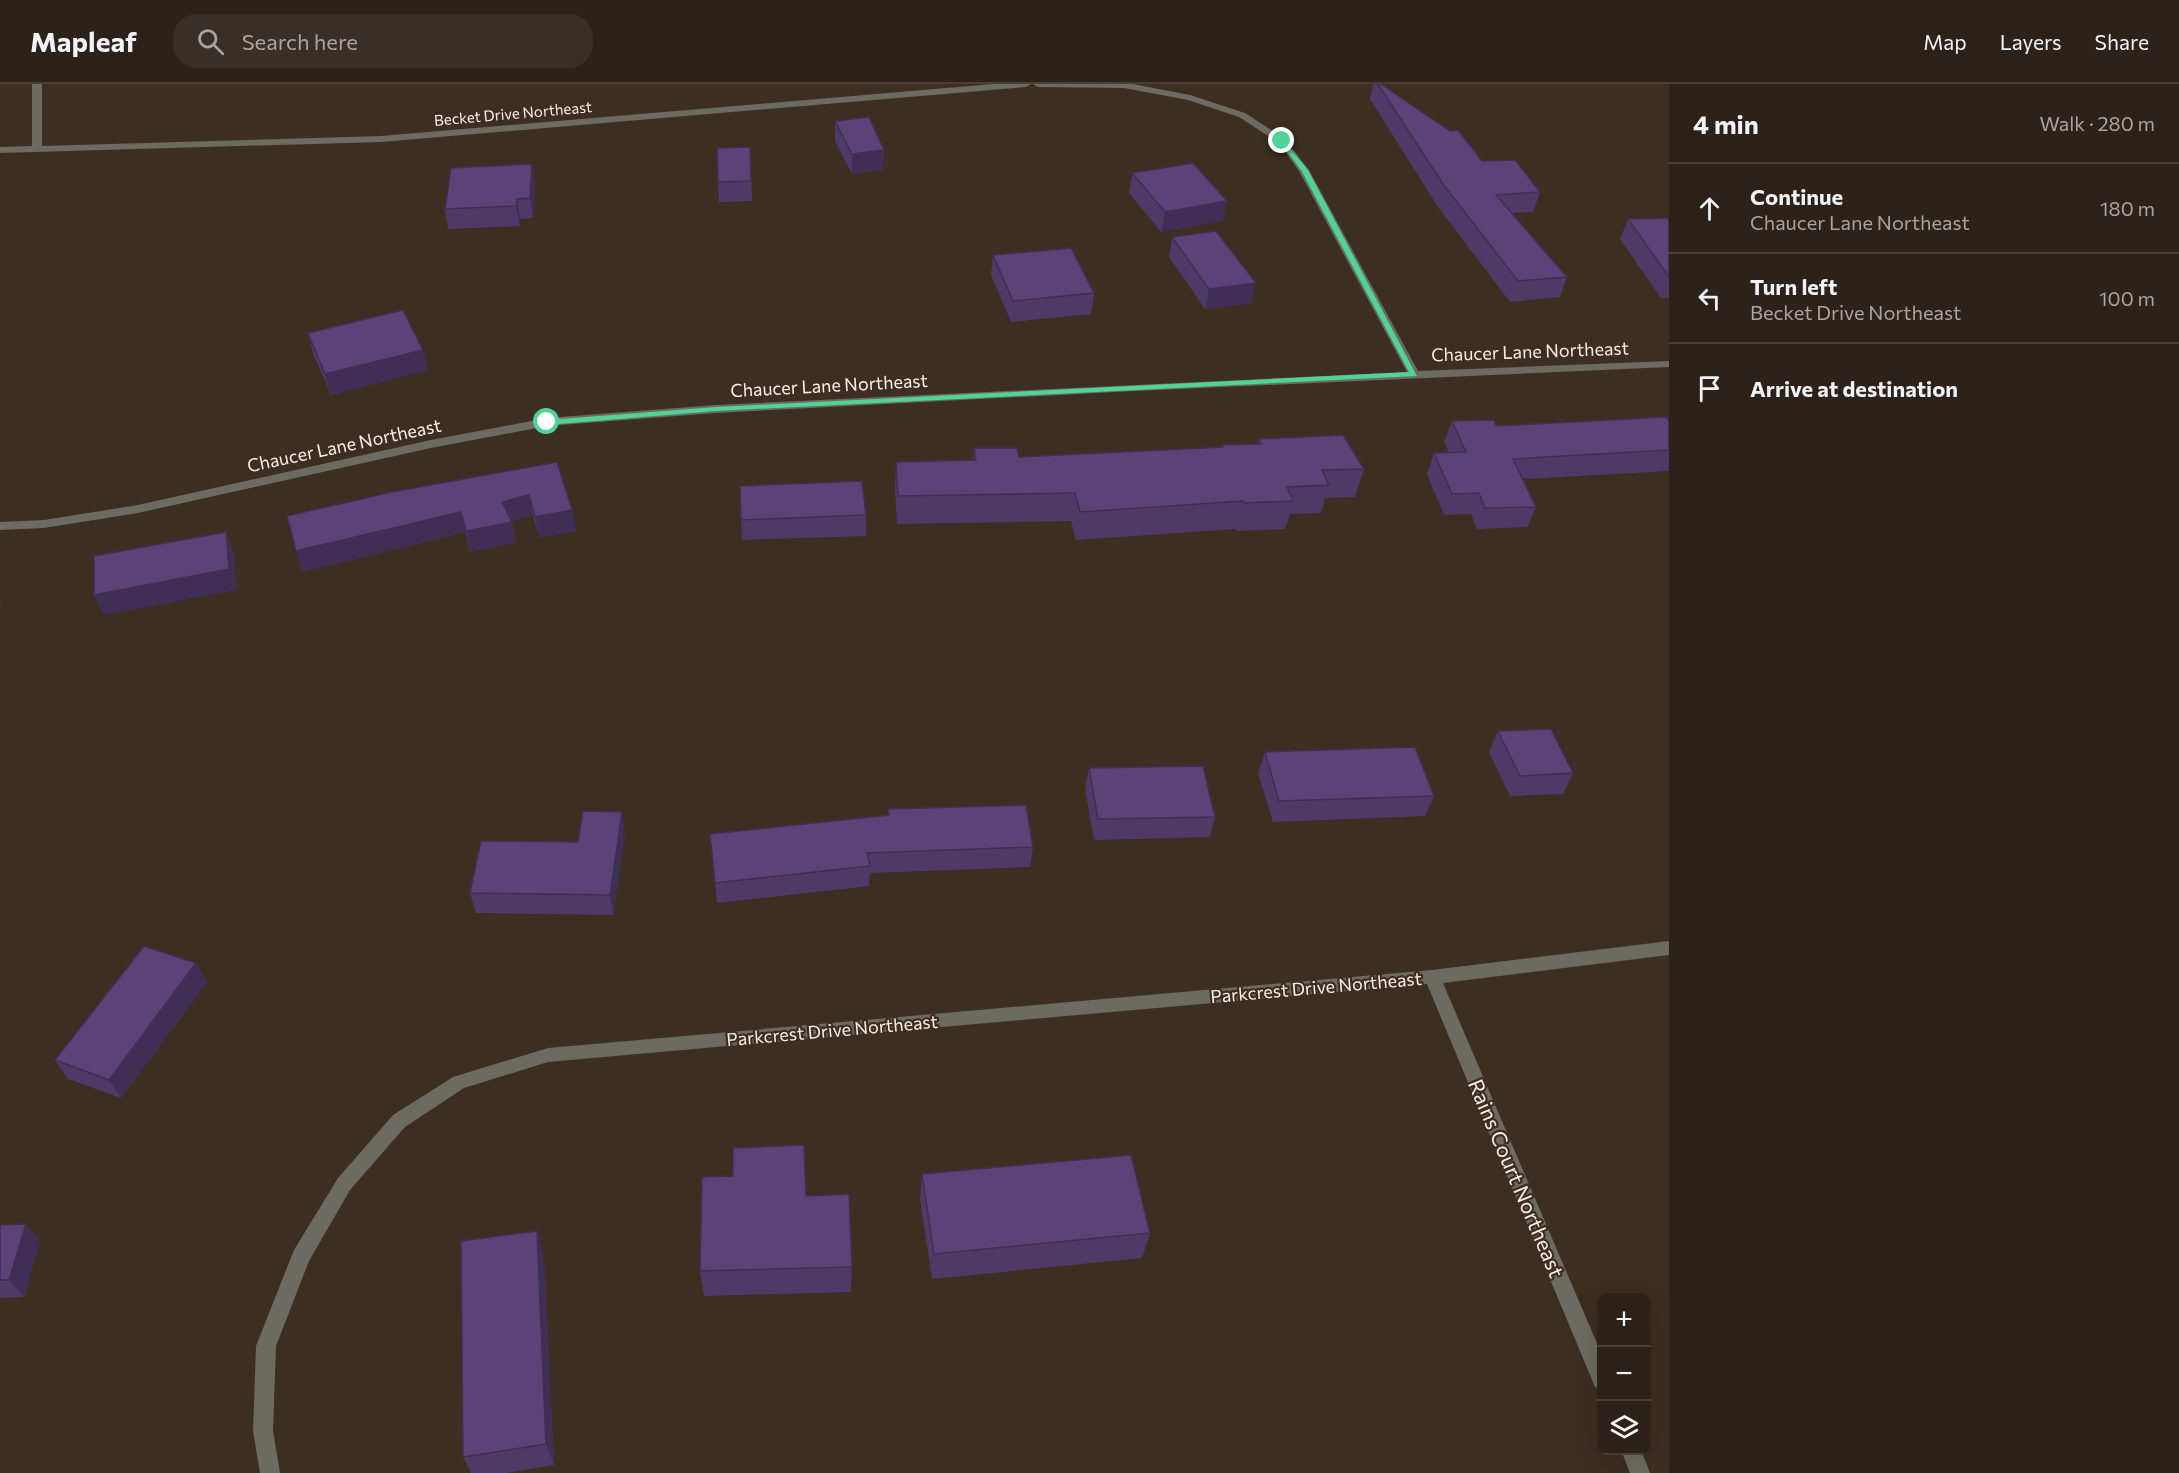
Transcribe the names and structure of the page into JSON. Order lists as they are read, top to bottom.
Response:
{
  "streets": {
    "street": [
      "Becket Drive Northeast",
      "Chaucer Lane Northeast",
      "Parkcrest Drive Northeast",
      "Rains Court Northeast"
    ]
  },
  "crossings": [
    ["Parkcrest Drive Northeast", "Rains Court Northeast"]
  ],
  "page": {
    "header": "Mapleaf",
    "search": "Search here",
    "nav": ["Map", "Layers", "Share"],
    "heading": ["4 min", "Walk · 280 m"],
    "list": [
      ["Continue", "Chaucer Lane Northeast", "180 m"],
      ["Turn left", "Becket Drive Northeast", "100 m"],
      "Arrive at destination"
    ],
    "map_buttons": ["+", "−"]
  }
}
